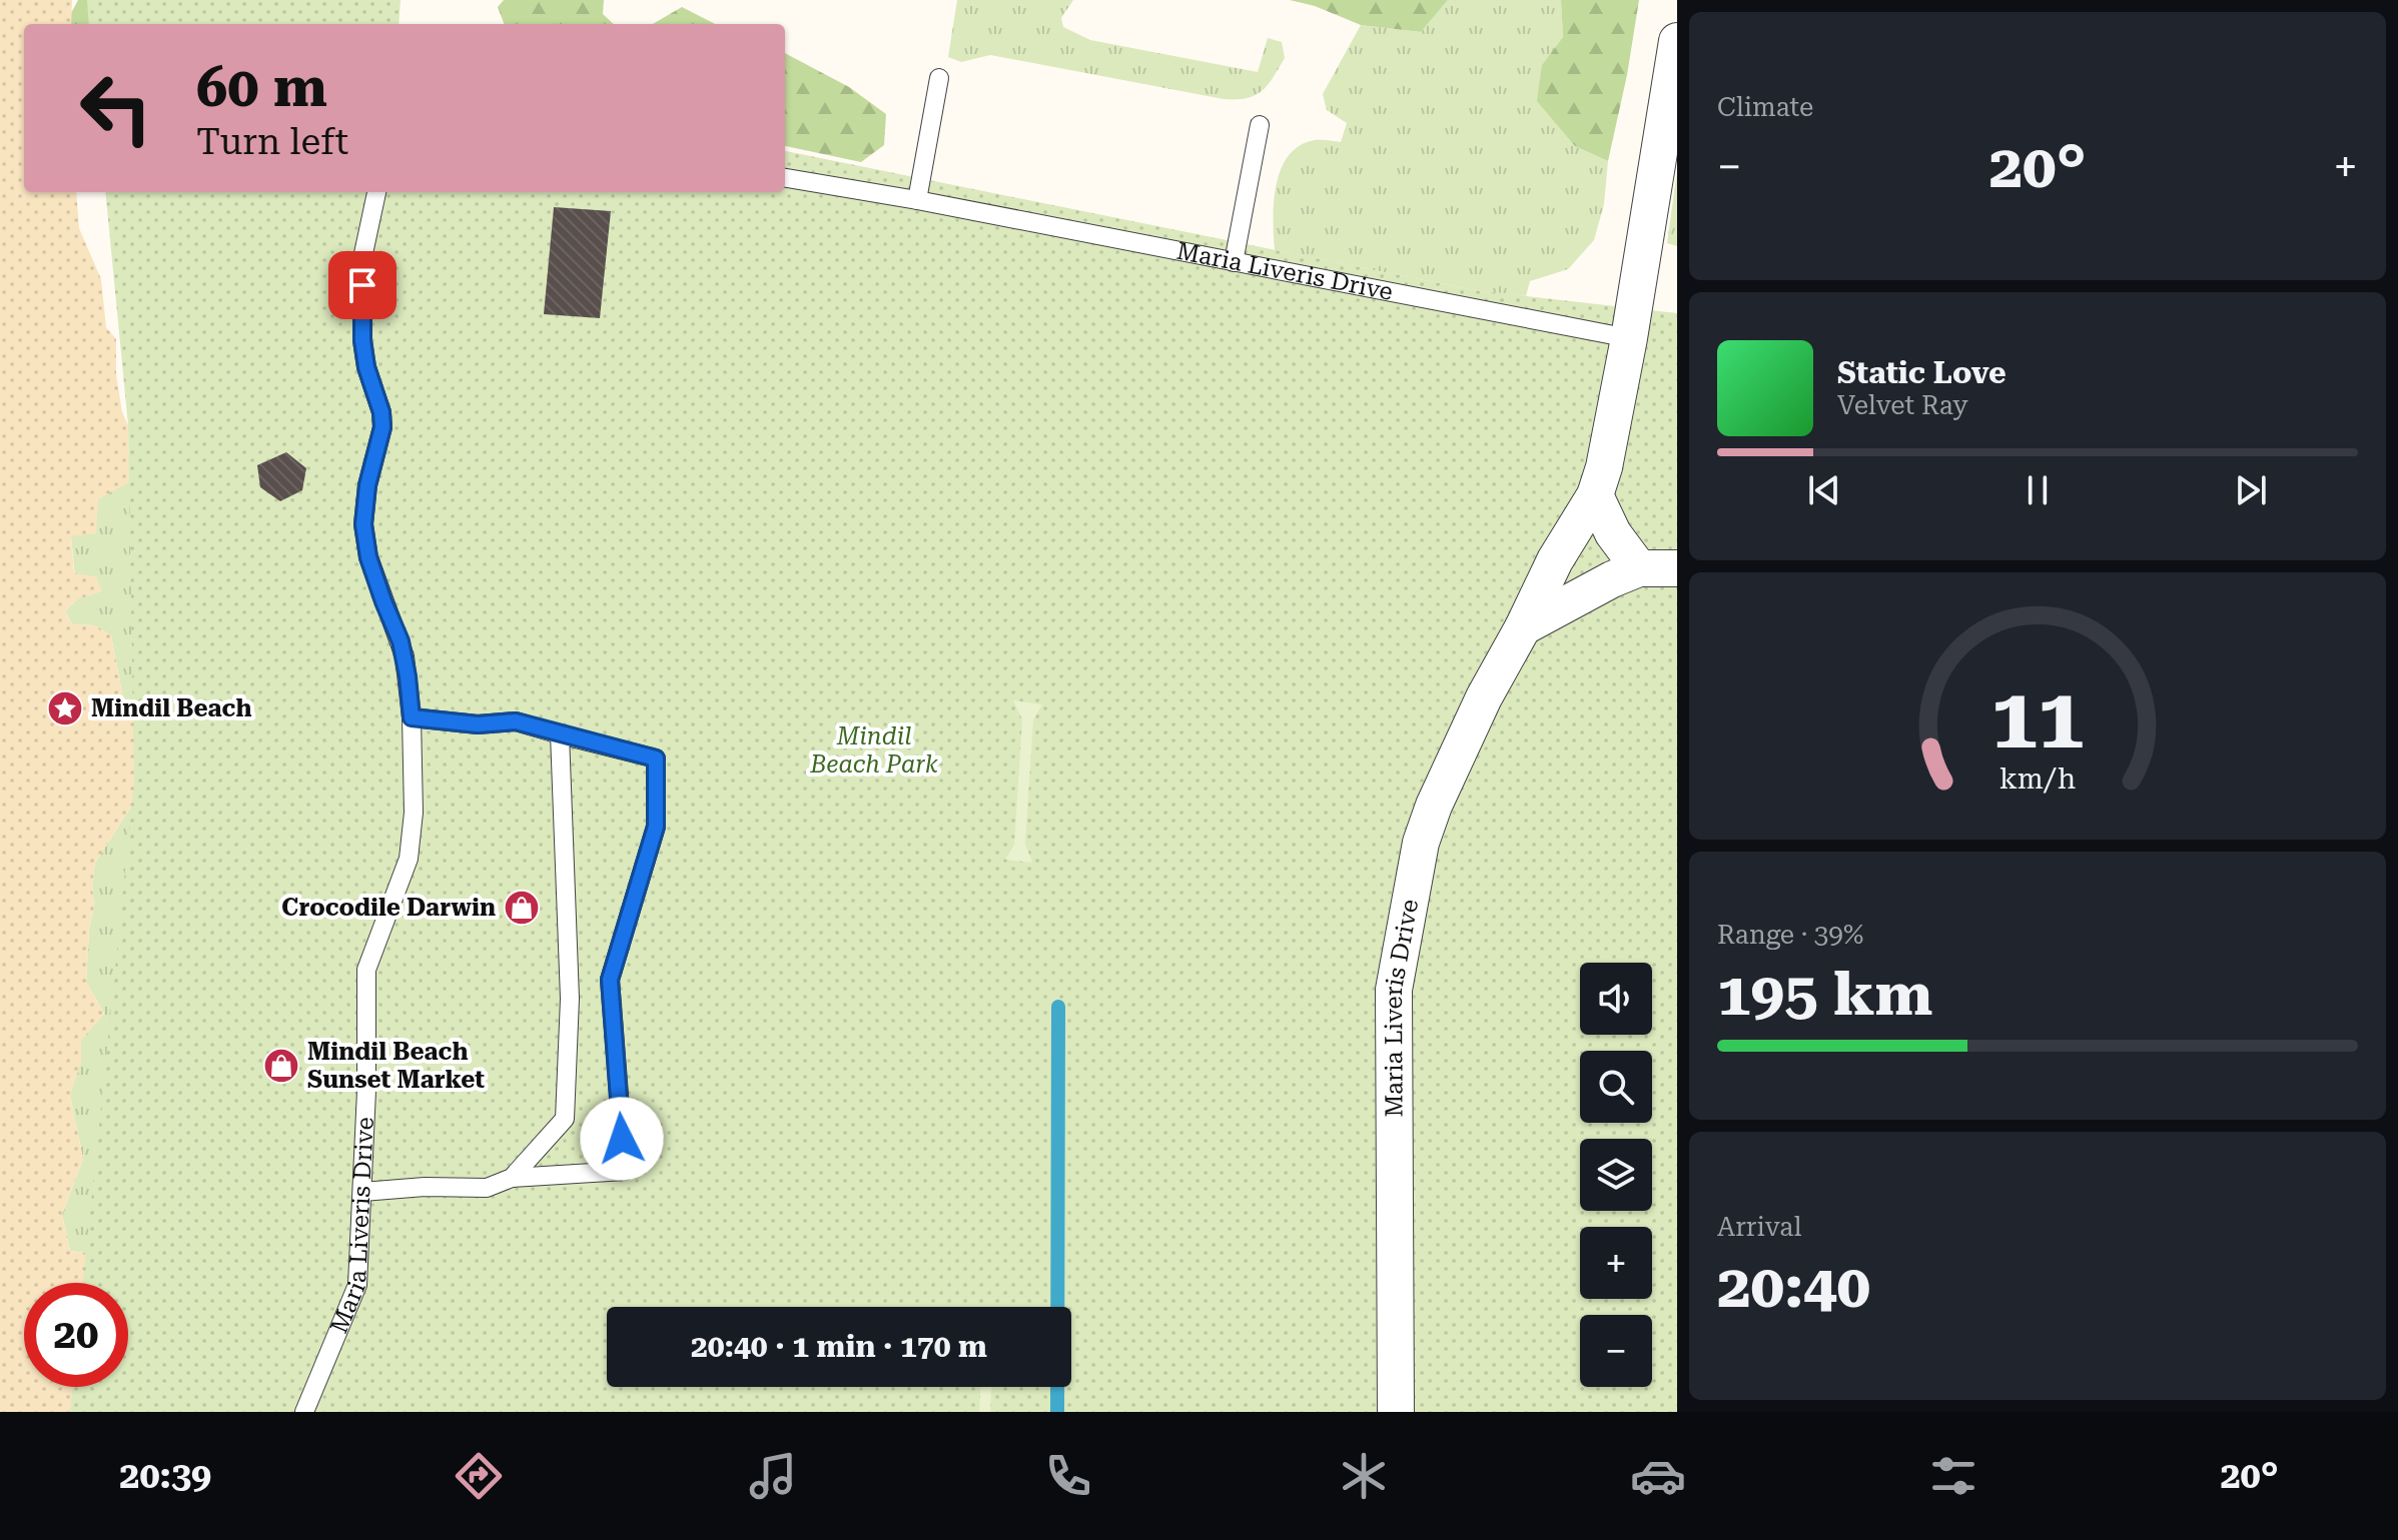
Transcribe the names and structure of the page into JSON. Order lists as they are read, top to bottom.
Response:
{
  "streets": {
    "street": ["Maria Liveris Drive"]
  },
  "parks": ["Mindil Beach Park"],
  "places": {
    "place": ["Mindil Beach"],
    "shop": ["Crocodile Darwin", "Mindil Beach Sunset Market"]
  },
  "page": {
    "tile": [
      "Climate",
      ["Range · 39%", "195 km"],
      ["Arrival", "20:40"]
    ],
    "turn": ["60 m", "Turn left"],
    "heat": ["−", "20°", "+"],
    "song": ["Static Love", "Velvet Ray"],
    "map_buttons": ["+", "−"],
    "limit": "20",
    "trip": "20:40 · 1 min · 170 m",
    "tabs": ["20:39", "20°"],
    "gauge": ["11", "km/h"]
  }
}
